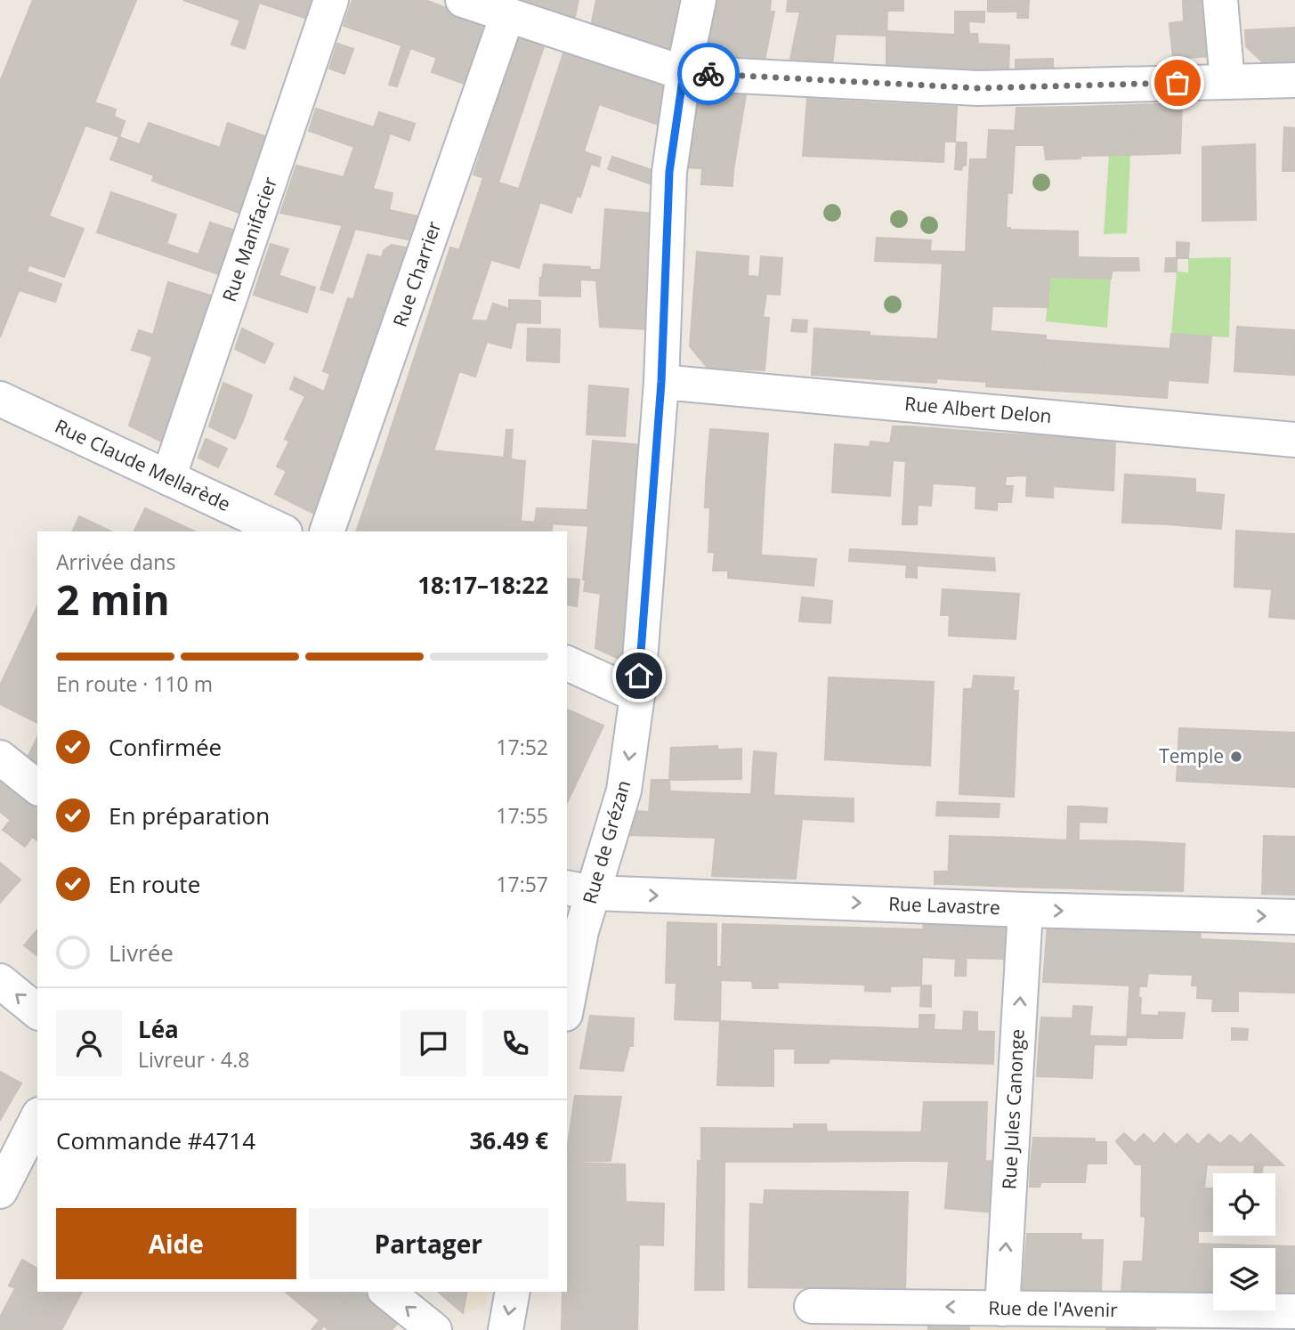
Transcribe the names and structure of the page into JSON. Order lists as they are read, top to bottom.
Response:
{
  "streets": {
    "street": [
      "Rue Manifacier",
      "Rue Charrier",
      "Rue Albert Delon",
      "Rue Claude Mellarède",
      "Rue de Grézan",
      "Rue Lavastre",
      "Rue Jules Canonge",
      "Rue de l'Avenir"
    ]
  },
  "crossings": [
    ["Rue Manifacier", "Rue Claude Mellarède"],
    ["Rue Albert Delon", "Rue de Grézan"],
    ["Rue de Grézan", "Rue Lavastre"],
    ["Rue Lavastre", "Rue Jules Canonge"],
    ["Rue Jules Canonge", "Rue de l'Avenir"]
  ],
  "one_way": ["Rue Lavastre", "Rue Jules Canonge"],
  "places": ["Temple"],
  "page": {
    "heading": ["2 min", "Arrivée dans", "18:17–18:22"],
    "panel": [
      "Léa",
      "Livreur · 4.8",
      "Commande #4714",
      "36.49 €"
    ],
    "bar": "En route · 110 m",
    "list": [
      ["Confirmée", "17:52"],
      ["En préparation", "17:55"],
      ["En route", "17:57"],
      "Livrée"
    ],
    "buttons": ["Aide", "Partager"]
  }
}
